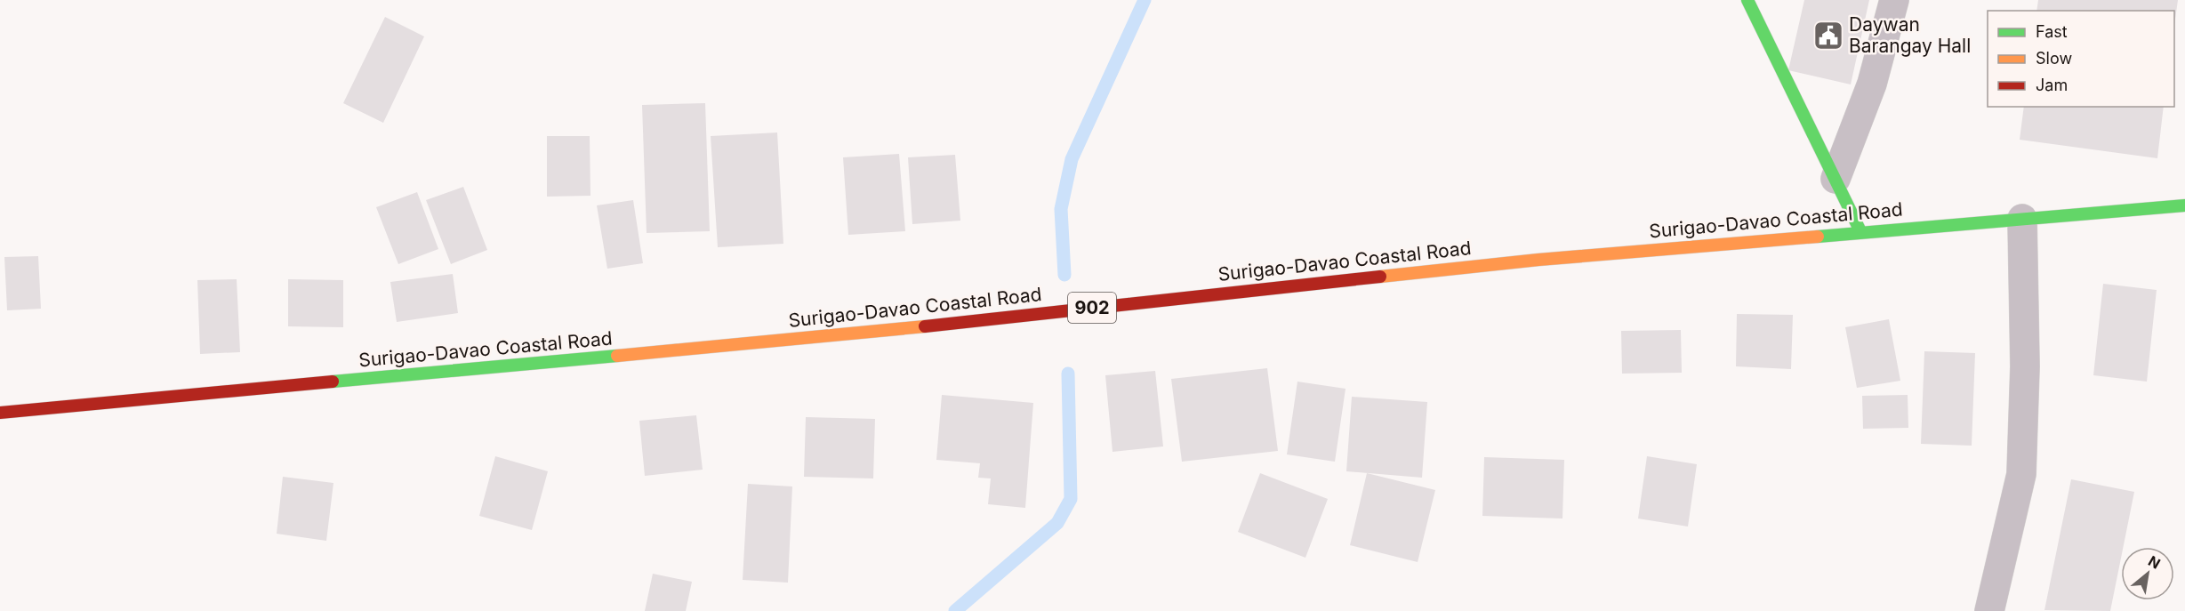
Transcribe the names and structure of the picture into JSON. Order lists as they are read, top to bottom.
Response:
{
  "streets": {
    "main road": ["Surigao-Davao Coastal Road", "902"]
  },
  "places": {
    "public building": ["Daywan Barangay Hall"]
  },
  "legend": ["Fast", "Slow", "Jam"],
  "north": "top right"
}
